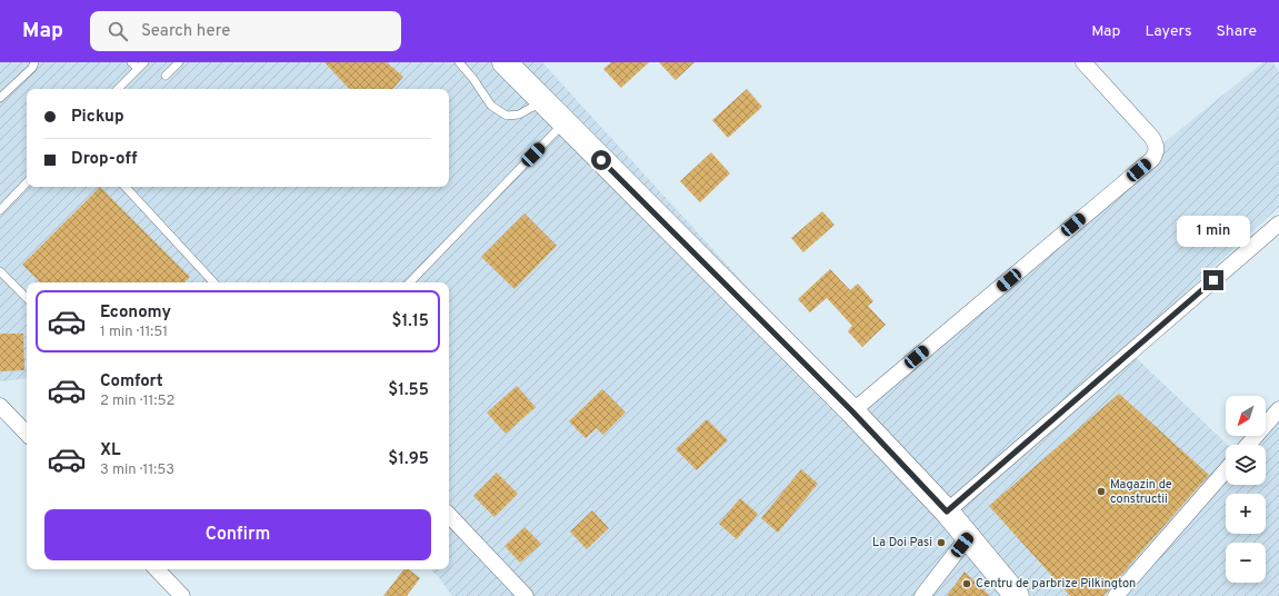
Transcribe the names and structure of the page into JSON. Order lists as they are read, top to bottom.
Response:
{
  "places": ["Magazin de constructii", "La Doi Pasi", "Centru de parbrize Pilkington"],
  "north": "bottom left",
  "page": {
    "header": "Map",
    "search": "Search here",
    "nav": ["Map", "Layers", "Share"],
    "banner": ["Pickup", "Drop-off"],
    "bubble": "1 min",
    "list": [
      {
        "name": "Economy",
        "note": "1 min · 11:51",
        "value": "$1.15"
      },
      {
        "name": "Comfort",
        "note": "2 min · 11:52",
        "value": "$1.55"
      },
      {
        "name": "XL",
        "note": "3 min · 11:53",
        "value": "$1.95"
      }
    ],
    "map_buttons": ["+", "−"],
    "buttons": "Confirm"
  }
}
